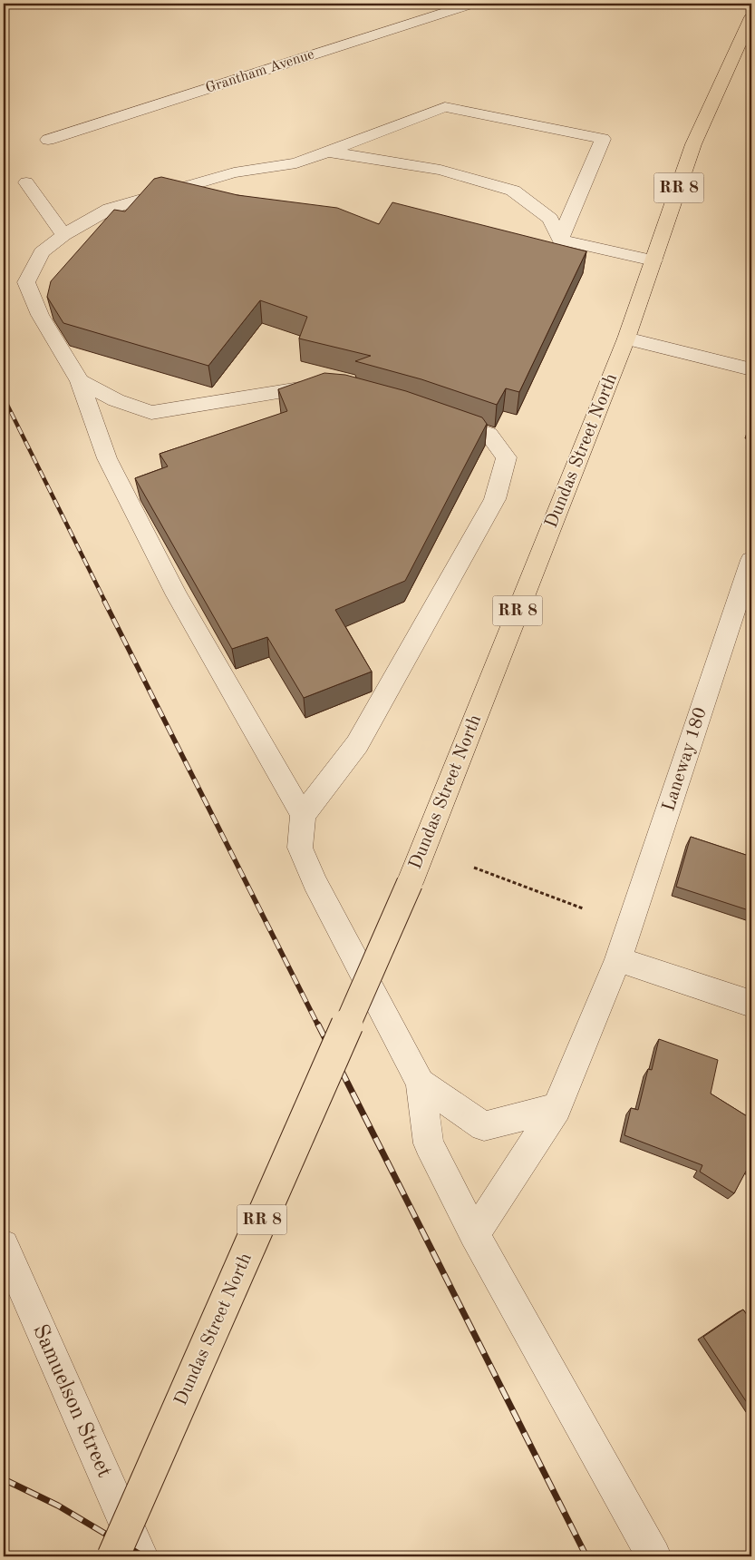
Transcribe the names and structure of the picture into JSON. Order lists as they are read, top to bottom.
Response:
{
  "streets": {
    "main road": ["RR 8", "Dundas Street North"],
    "street": ["Grantham Avenue", "Laneway 180", "Samuelson Street"]
  }
}
